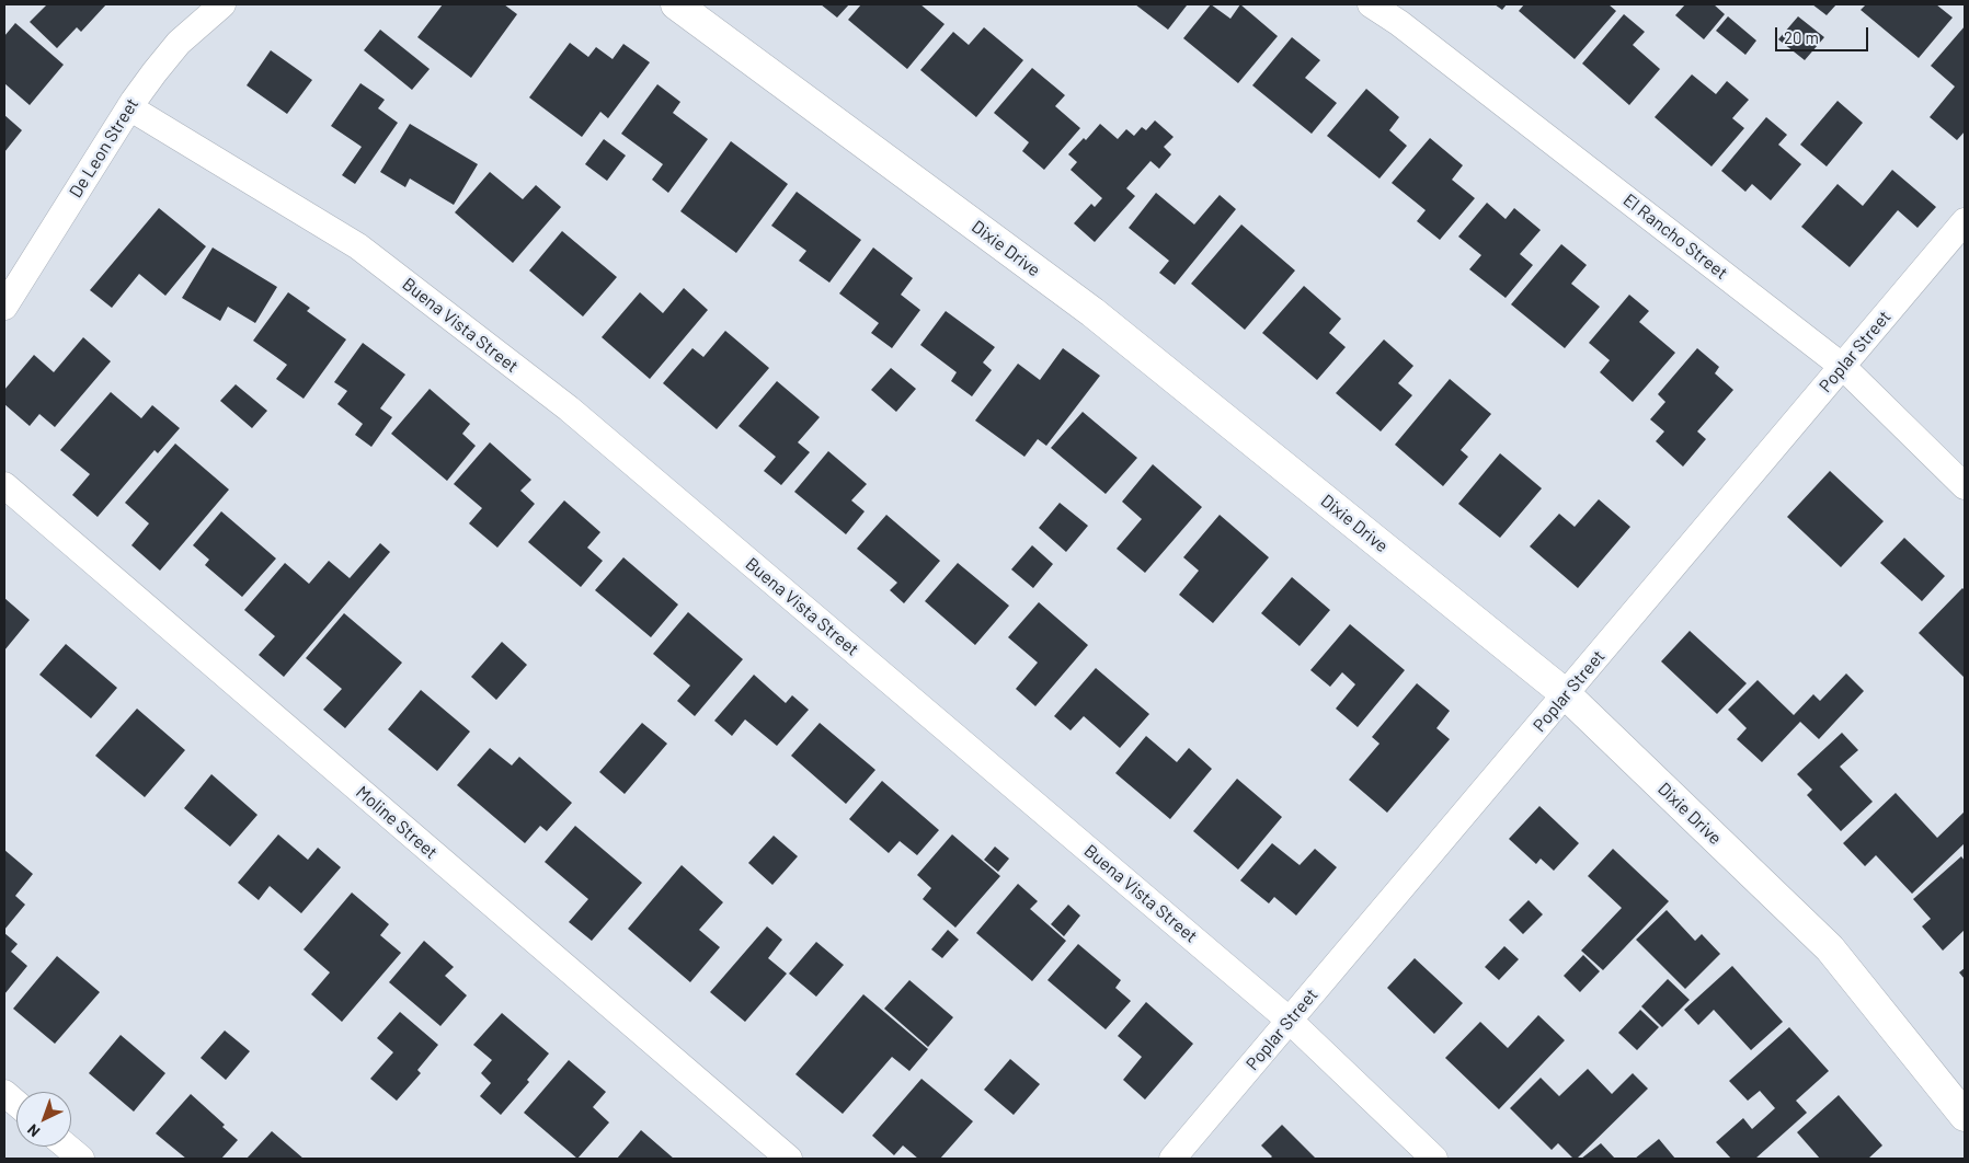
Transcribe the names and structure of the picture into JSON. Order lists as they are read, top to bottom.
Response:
{
  "streets": {
    "street": [
      "De Leon Street",
      "El Rancho Street",
      "Dixie Drive",
      "Buena Vista Street",
      "Poplar Street",
      "Moline Street"
    ]
  },
  "crossings": [
    ["De Leon Street", "Buena Vista Street"],
    ["El Rancho Street", "Poplar Street"],
    ["Dixie Drive", "Poplar Street"],
    ["Buena Vista Street", "Poplar Street"]
  ],
  "scale_bar": "20 m",
  "north": "bottom left"
}
